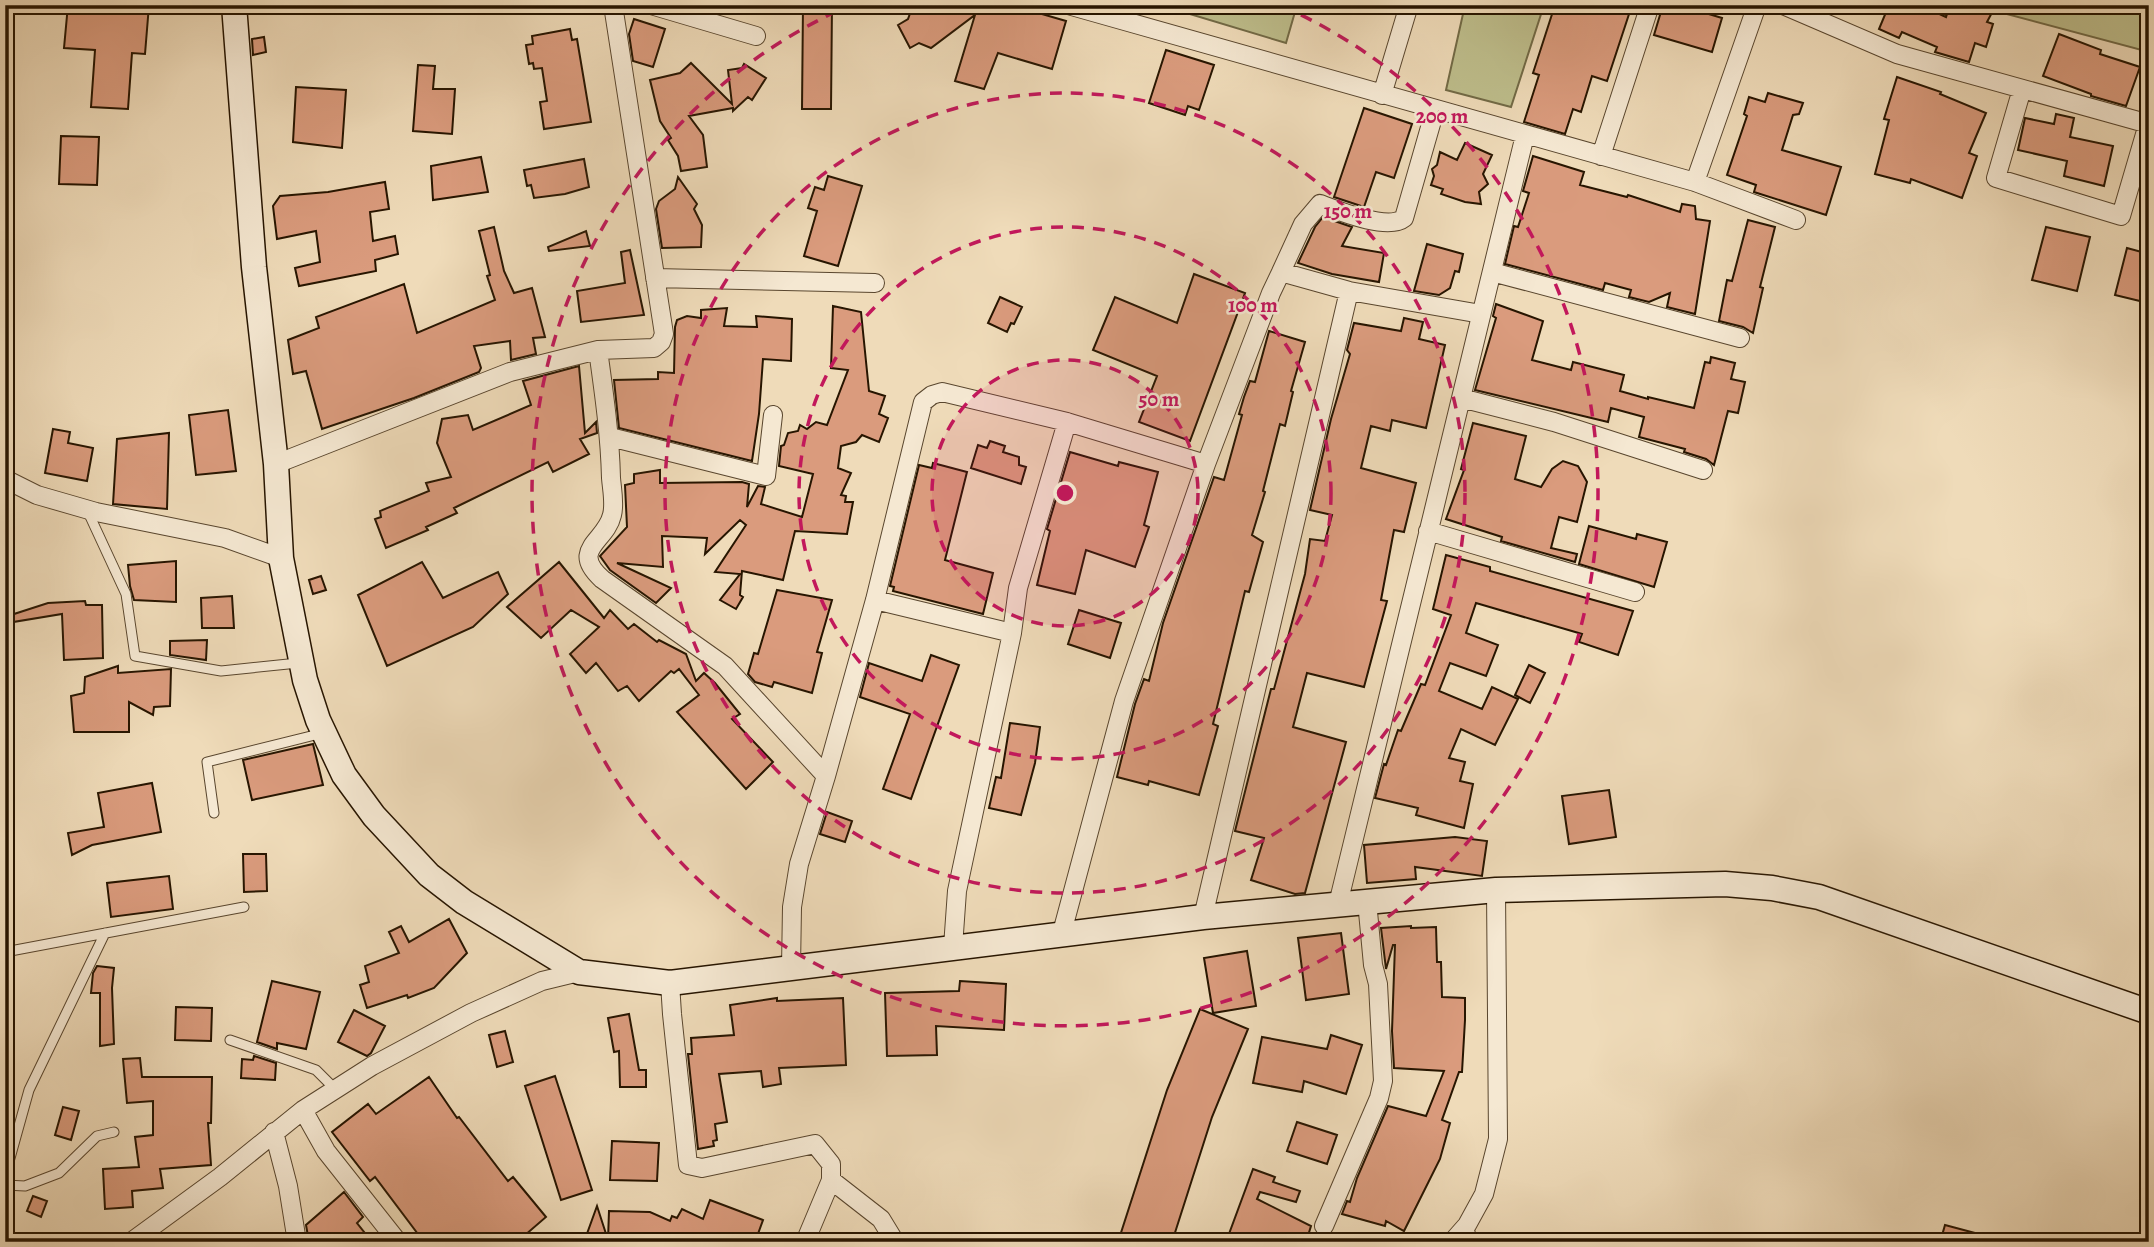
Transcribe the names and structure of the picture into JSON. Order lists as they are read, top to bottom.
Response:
{
  "rings": [
    "200 m",
    "150 m",
    "100 m",
    "50 m"
  ]
}
